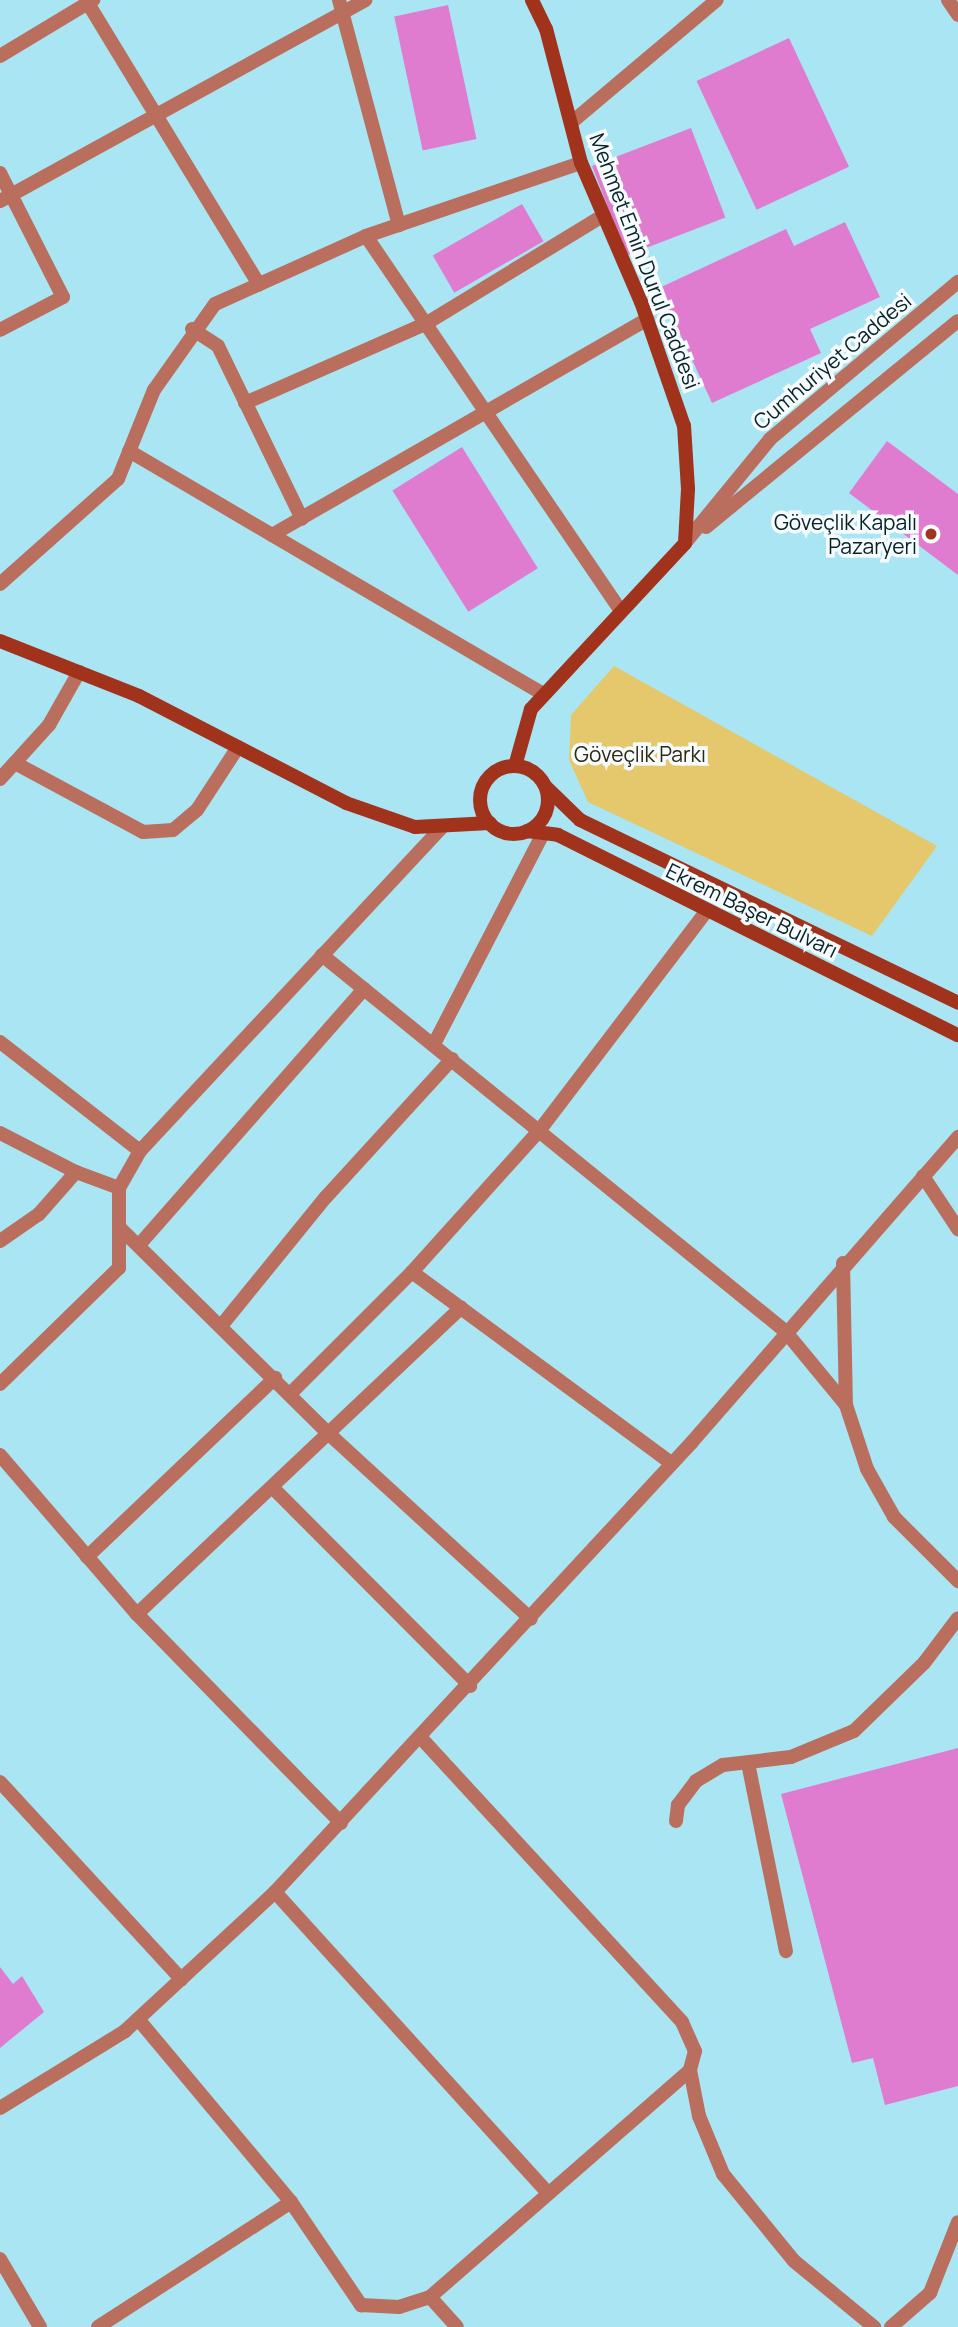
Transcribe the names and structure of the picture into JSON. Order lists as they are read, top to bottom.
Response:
{
  "streets": {
    "street": ["Mehmet Emin Durul Caddesi", "Cumhuriyet Caddesi", "Ekrem Başer Bulvarı"]
  },
  "crossings": [
    ["Mehmet Emin Durul Caddesi", "Cumhuriyet Caddesi"],
    ["Cumhuriyet Caddesi", "Ekrem Başer Bulvarı"]
  ],
  "parks": ["Göveçlik Parkı"],
  "places": ["Göveçlik Kapalı Pazaryeri"]
}
